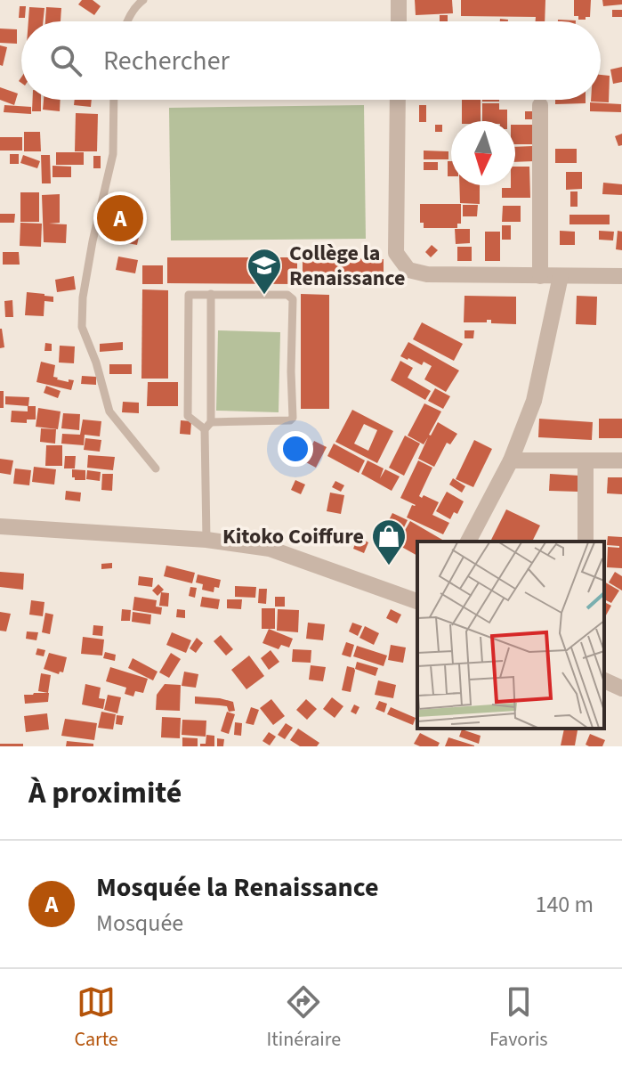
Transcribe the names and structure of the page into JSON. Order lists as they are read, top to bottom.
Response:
{
  "places": {
    "school or university": ["Collège la Renaissance"],
    "shop": ["Kitoko Coiffure"]
  },
  "north": "bottom",
  "page": {
    "search": "Rechercher",
    "pins": "A",
    "heading": "À proximité",
    "list": [
      {
        "mark": "A",
        "name": "Mosquée la Renaissance",
        "note": "Mosquée",
        "value": "140 m"
      }
    ],
    "nav": ["Carte", "Itinéraire", "Favoris"]
  }
}
